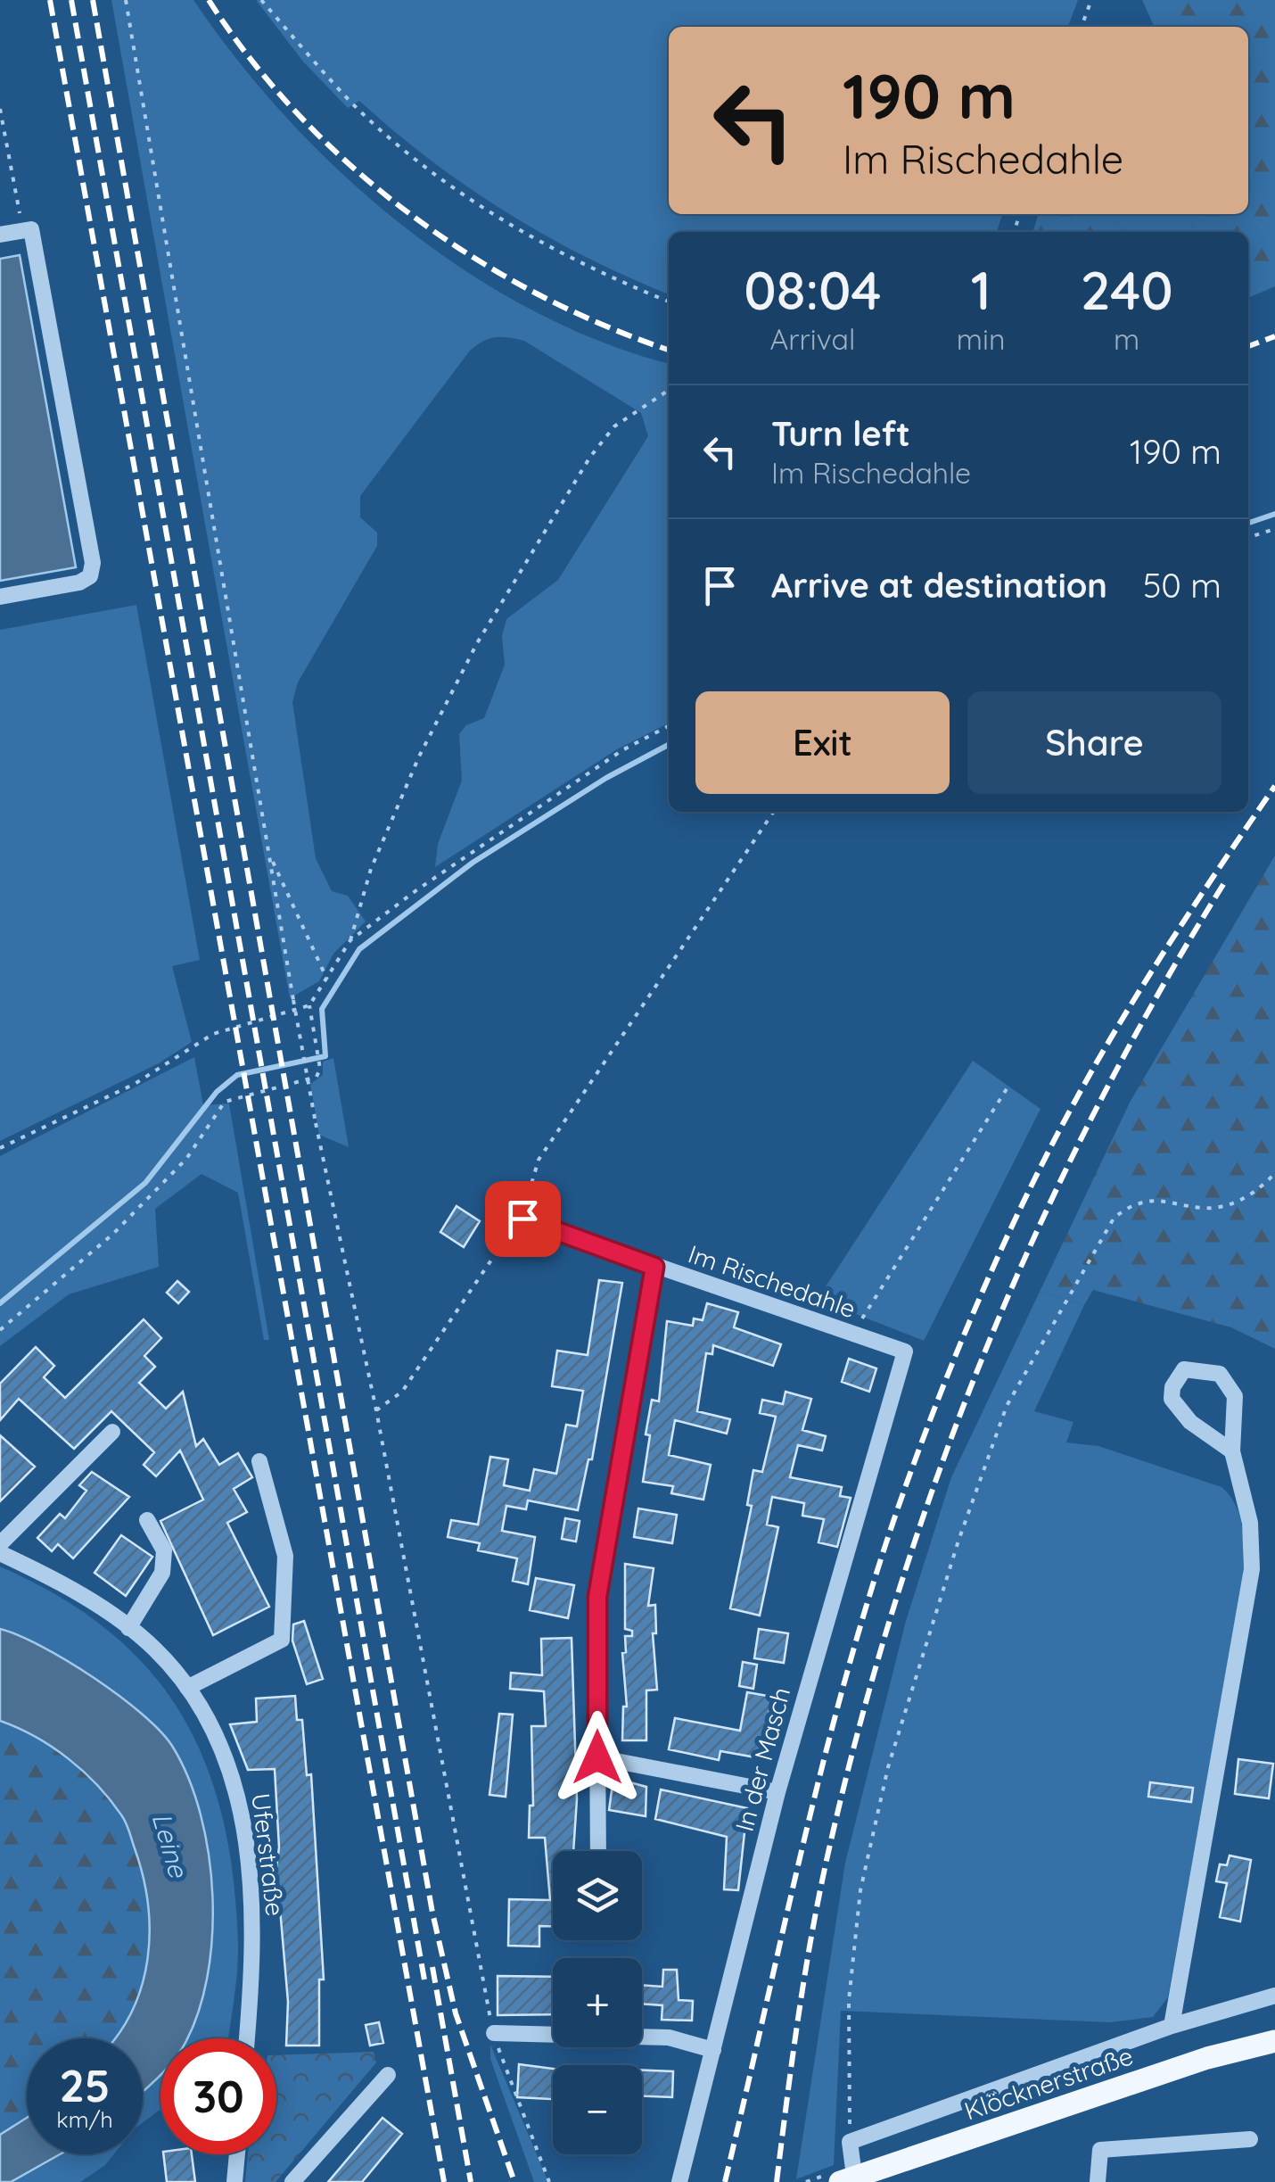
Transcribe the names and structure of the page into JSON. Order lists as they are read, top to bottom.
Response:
{
  "streets": {
    "main road": ["Klöcknerstraße"],
    "street": ["Im Rischedahle", "In der Masch", "Uferstraße"]
  },
  "crossings": [
    ["Im Rischedahle", "In der Masch"]
  ],
  "water": ["Leine"],
  "page": {
    "turn": ["190 m", "Im Rischedahle"],
    "eta": [
      "08:04",
      "Arrival",
      "1",
      "min",
      "240",
      "m"
    ],
    "list": [
      {
        "name": "Turn left",
        "note": "Im Rischedahle",
        "value": "190 m"
      },
      {
        "name": "Arrive at destination",
        "value": "50 m"
      }
    ],
    "buttons": ["Exit", "Share"],
    "map_buttons": ["+", "−"],
    "speed": "25 km/h",
    "limit": "30"
  }
}
